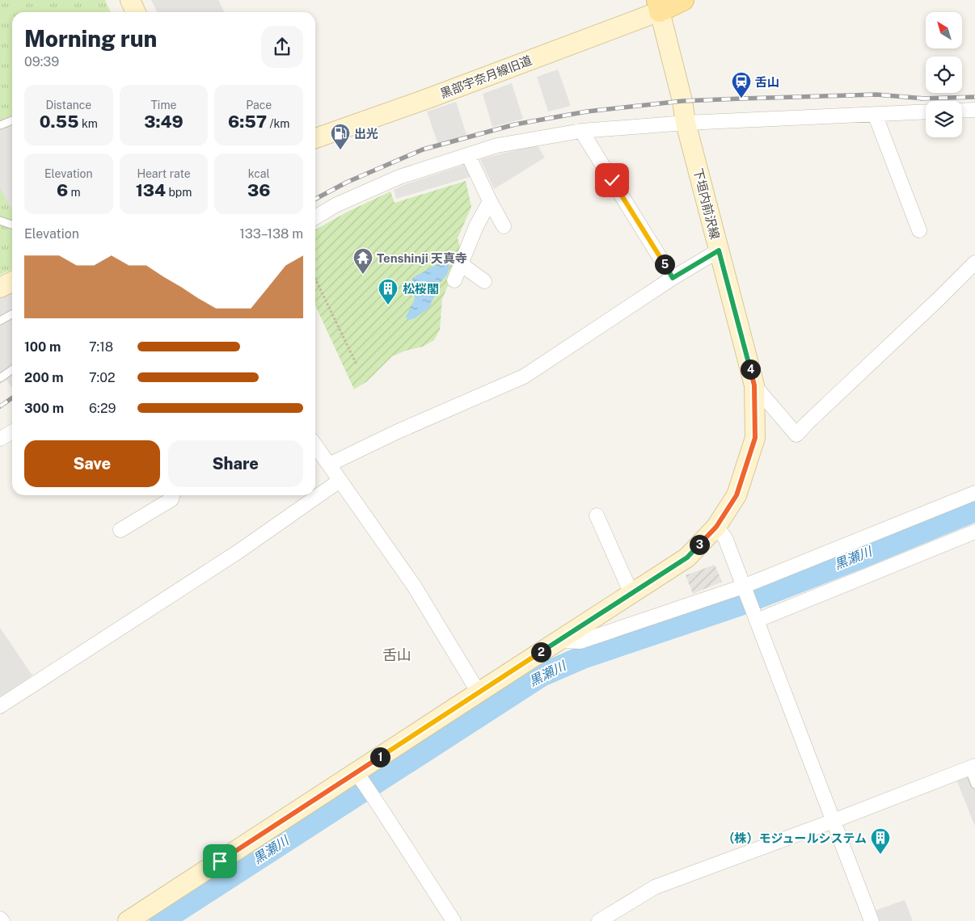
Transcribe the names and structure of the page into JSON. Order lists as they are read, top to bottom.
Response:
{
  "streets": {
    "main road": ["黒部宇奈月線旧道", "下垣内前沢線"]
  },
  "crossings": [
    ["黒部宇奈月線旧道", "下垣内前沢線"]
  ],
  "districts": ["舌山"],
  "water": ["黒瀬川"],
  "places": {
    "station": ["舌山"],
    "fuel station": ["出光"],
    "temple": ["Tenshinji 天真寺"],
    "building": ["松桜閣", "（株）モジュールシステム"]
  },
  "north": "top left",
  "page": {
    "heading": ["Morning run", "09:39"],
    "stats": [
      ["Distance", "0.55 km"],
      ["Time", "3:49"],
      ["Pace", "6:57 /km"],
      ["Elevation", "6 m"],
      ["Heart rate", "134 bpm"],
      ["kcal", "36"]
    ],
    "chart": ["Elevation", "133–138 m"],
    "pins": [
      "5",
      "4",
      "3",
      "2",
      "1"
    ],
    "list": [
      {
        "name": "100 m",
        "note": "7:18"
      },
      {
        "name": "200 m",
        "note": "7:02"
      },
      {
        "name": "300 m",
        "note": "6:29"
      }
    ],
    "buttons": ["Save", "Share"]
  }
}
